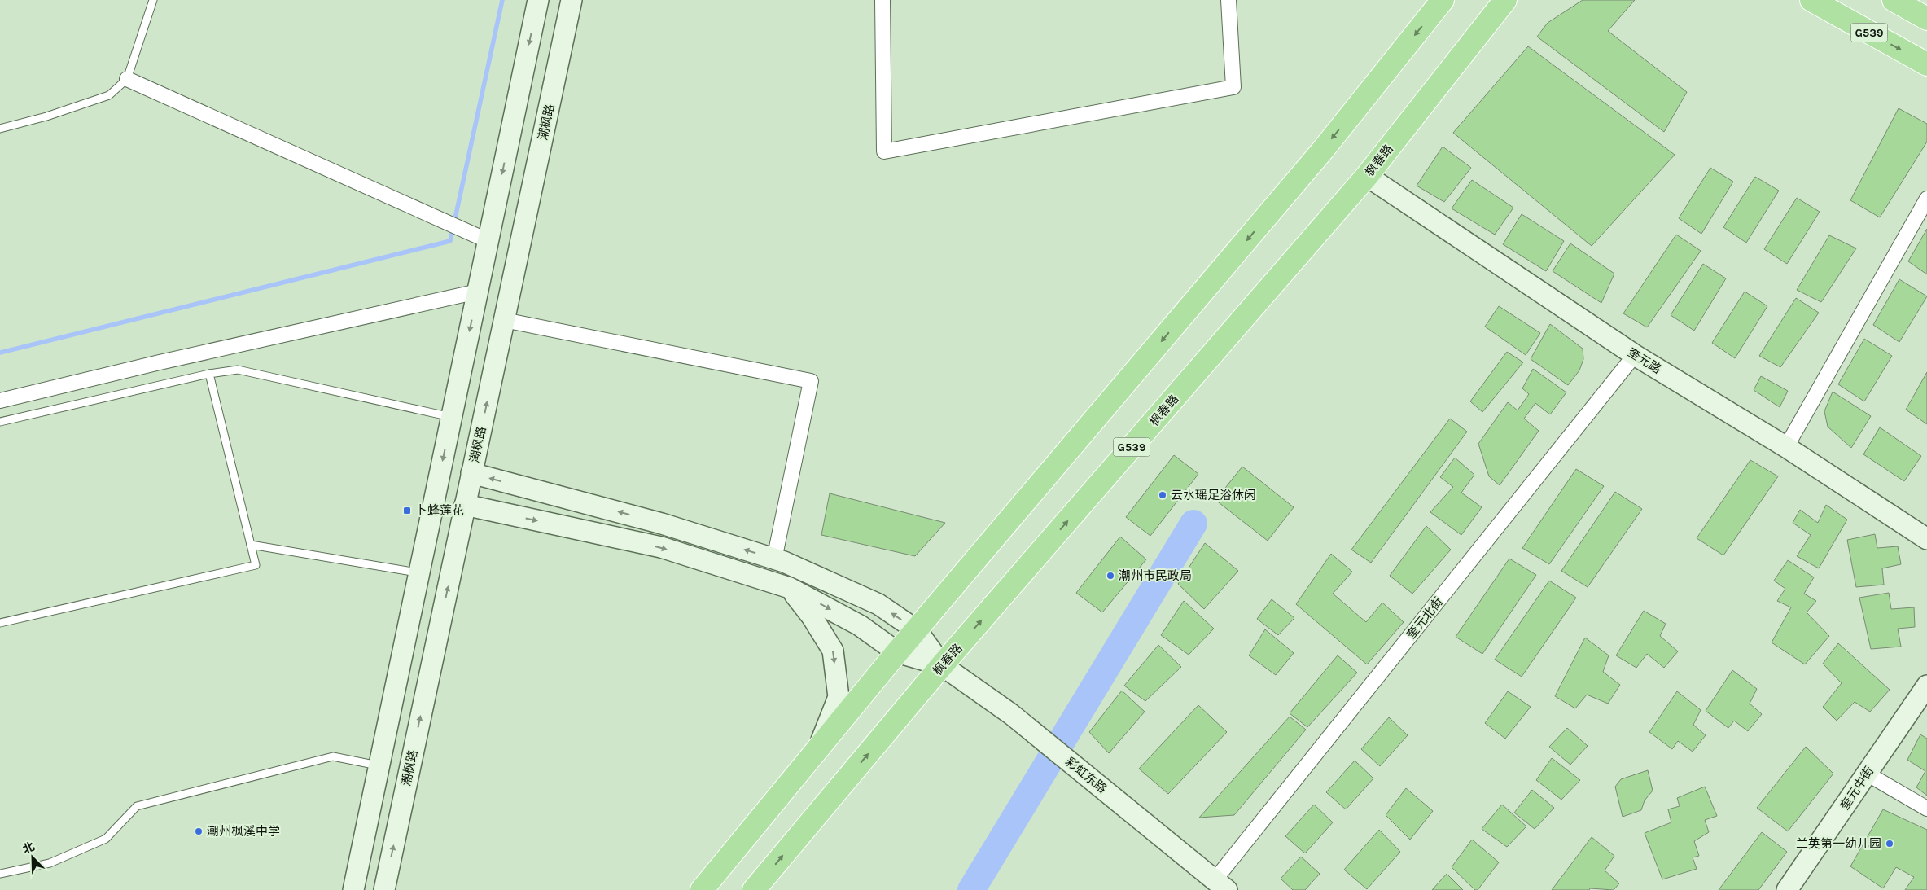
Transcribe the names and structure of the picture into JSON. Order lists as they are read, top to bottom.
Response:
{
  "streets": {
    "highway": ["G539", "枫春路"],
    "main road": [
      "潮枫路",
      "奎元路",
      "彩虹东路",
      "奎元中街"
    ],
    "street": ["奎元北街"]
  },
  "crossings": [
    ["枫春路", "奎元路"],
    ["枫春路", "彩虹东路"],
    ["奎元路", "奎元北街"],
    ["奎元北街", "彩虹东路"]
  ],
  "places": {
    "other": [
      "云水瑶足浴休闲",
      "潮州市民政局",
      "潮州枫溪中学",
      "兰英第一幼儿园"
    ],
    "transit": ["卜蜂莲花"]
  },
  "north": "top left"
}
